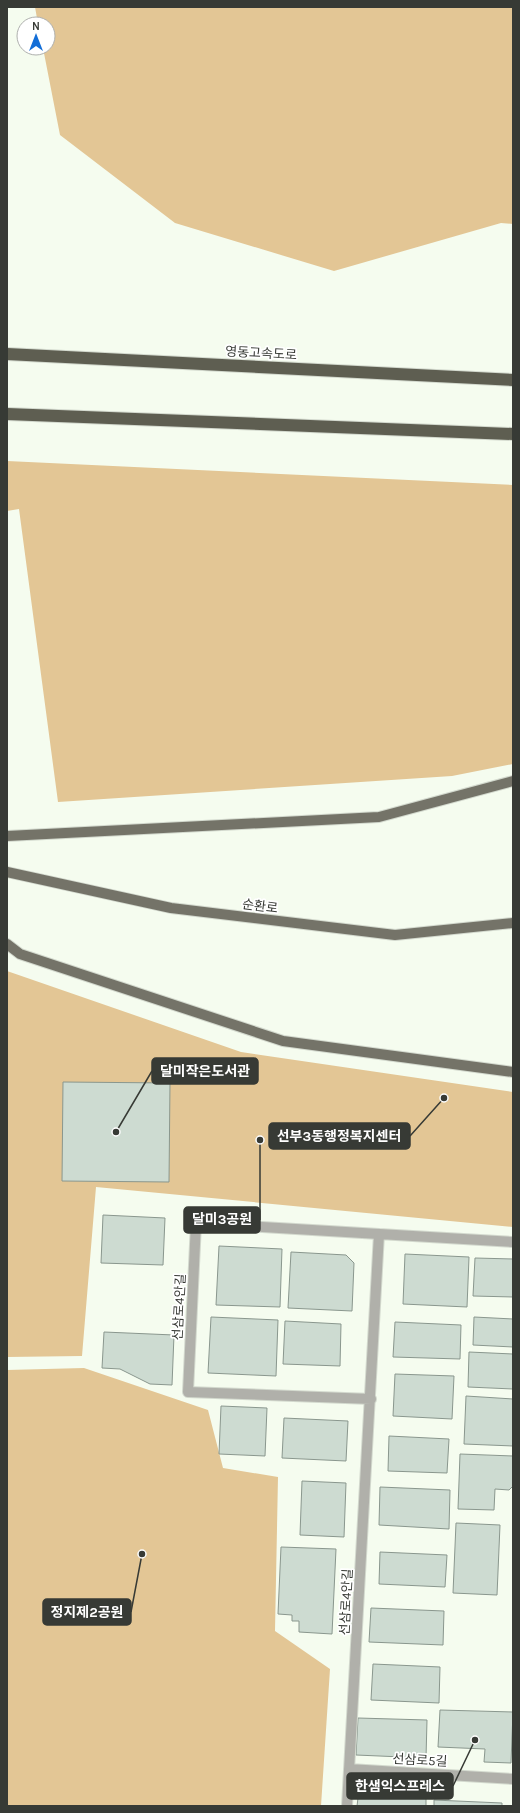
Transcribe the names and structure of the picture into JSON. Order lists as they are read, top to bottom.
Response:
{
  "streets": {
    "highway": ["영동고속도로"],
    "main road": ["순환로"],
    "street": ["선삼로4안길", "선삼로5길"]
  },
  "crossings": [
    ["선삼로4안길", "선삼로5길"]
  ],
  "places": [
    "선부3동행정복지센터",
    "달미작은도서관",
    "달미3공원",
    "정지제2공원",
    "한샘익스프레스"
  ],
  "north": "top"
}
